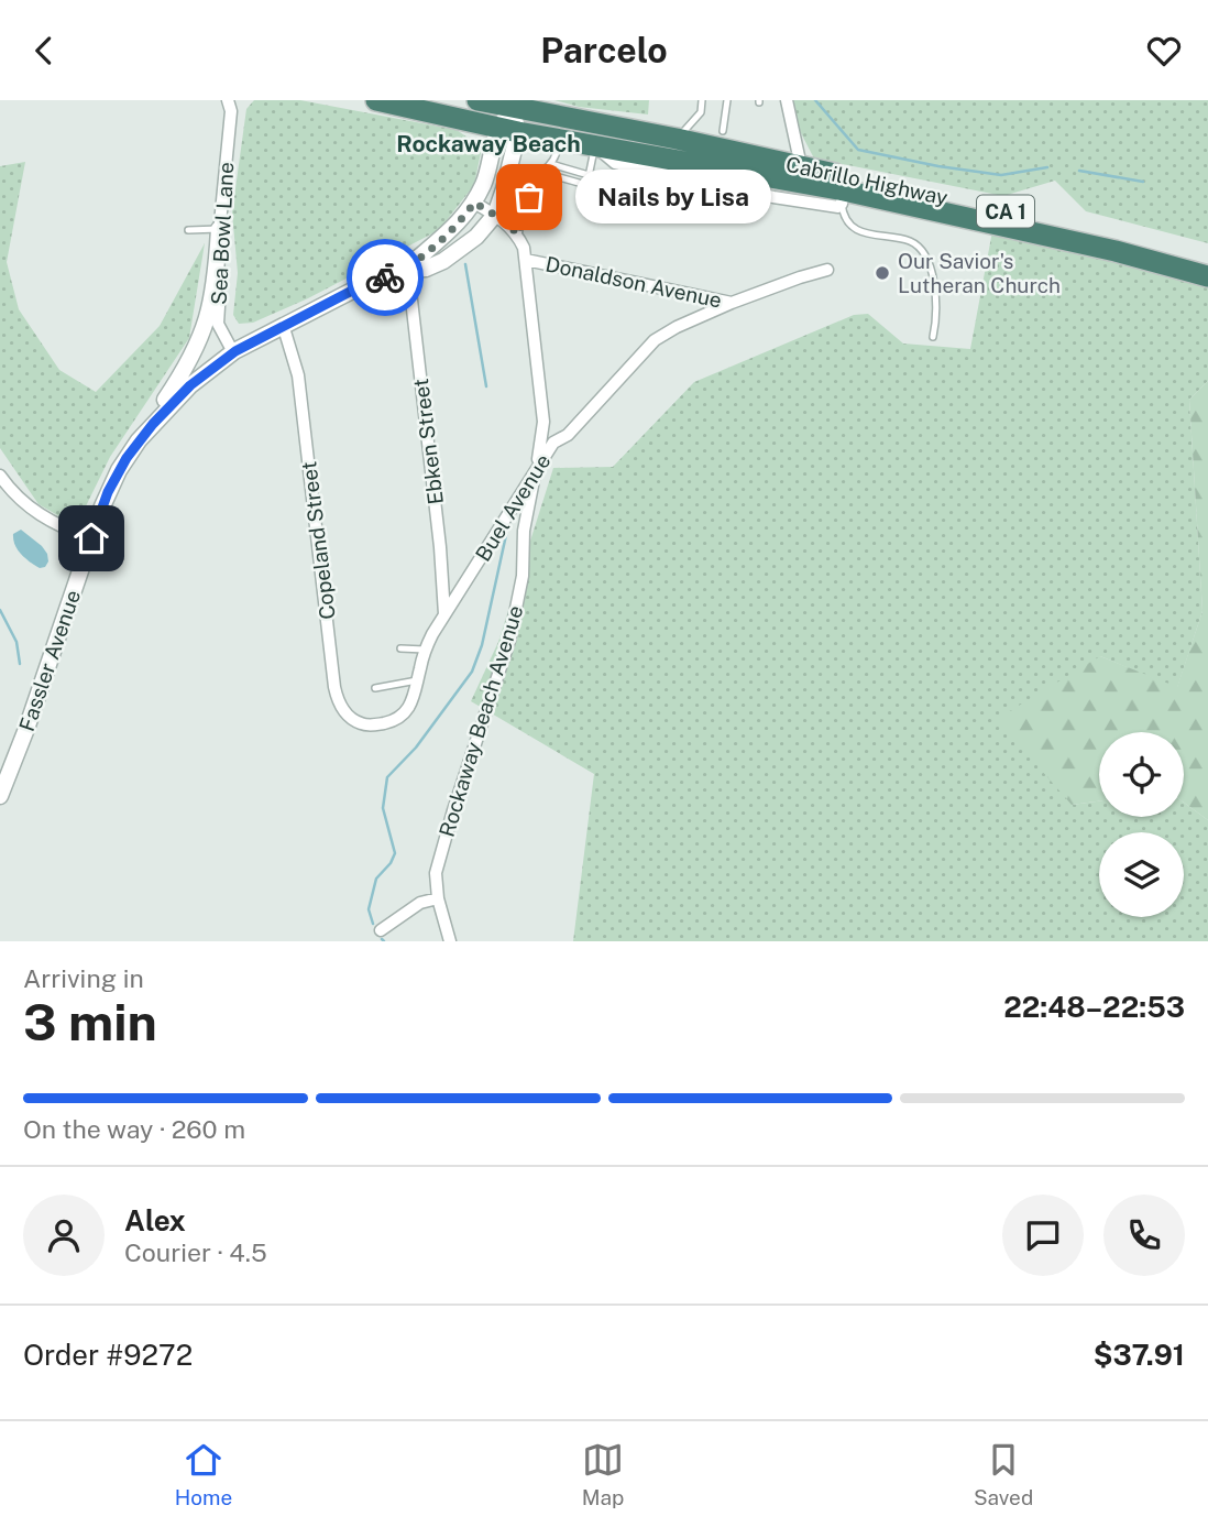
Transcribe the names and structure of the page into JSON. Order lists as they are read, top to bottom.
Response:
{
  "streets": {
    "highway": ["Cabrillo Highway", "CA 1"],
    "street": [
      "Sea Bowl Lane",
      "Donaldson Avenue",
      "Ebken Street",
      "Buel Avenue",
      "Copeland Street",
      "Fassler Avenue",
      "Rockaway Beach Avenue"
    ]
  },
  "crossings": [
    ["Cabrillo Highway", "Fassler Avenue"],
    ["Sea Bowl Lane", "Fassler Avenue"],
    ["Donaldson Avenue", "Buel Avenue"],
    ["Donaldson Avenue", "Rockaway Beach Avenue"],
    ["Ebken Street", "Buel Avenue"],
    ["Ebken Street", "Fassler Avenue"],
    ["Buel Avenue", "Copeland Street"],
    ["Buel Avenue", "Rockaway Beach Avenue"],
    ["Copeland Street", "Fassler Avenue"]
  ],
  "districts": ["Rockaway Beach"],
  "places": ["Nails by Lisa", "Our Savior's Lutheran Church"],
  "page": {
    "header": "Parcelo",
    "bubble": "Nails by Lisa",
    "heading": ["3 min", "Arriving in", "22:48–22:53"],
    "panel": [
      "Alex",
      "Courier · 4.5",
      "Order #9272",
      "$37.91"
    ],
    "bar": "On the way · 260 m",
    "tabs": ["Home", "Map", "Saved"]
  }
}
